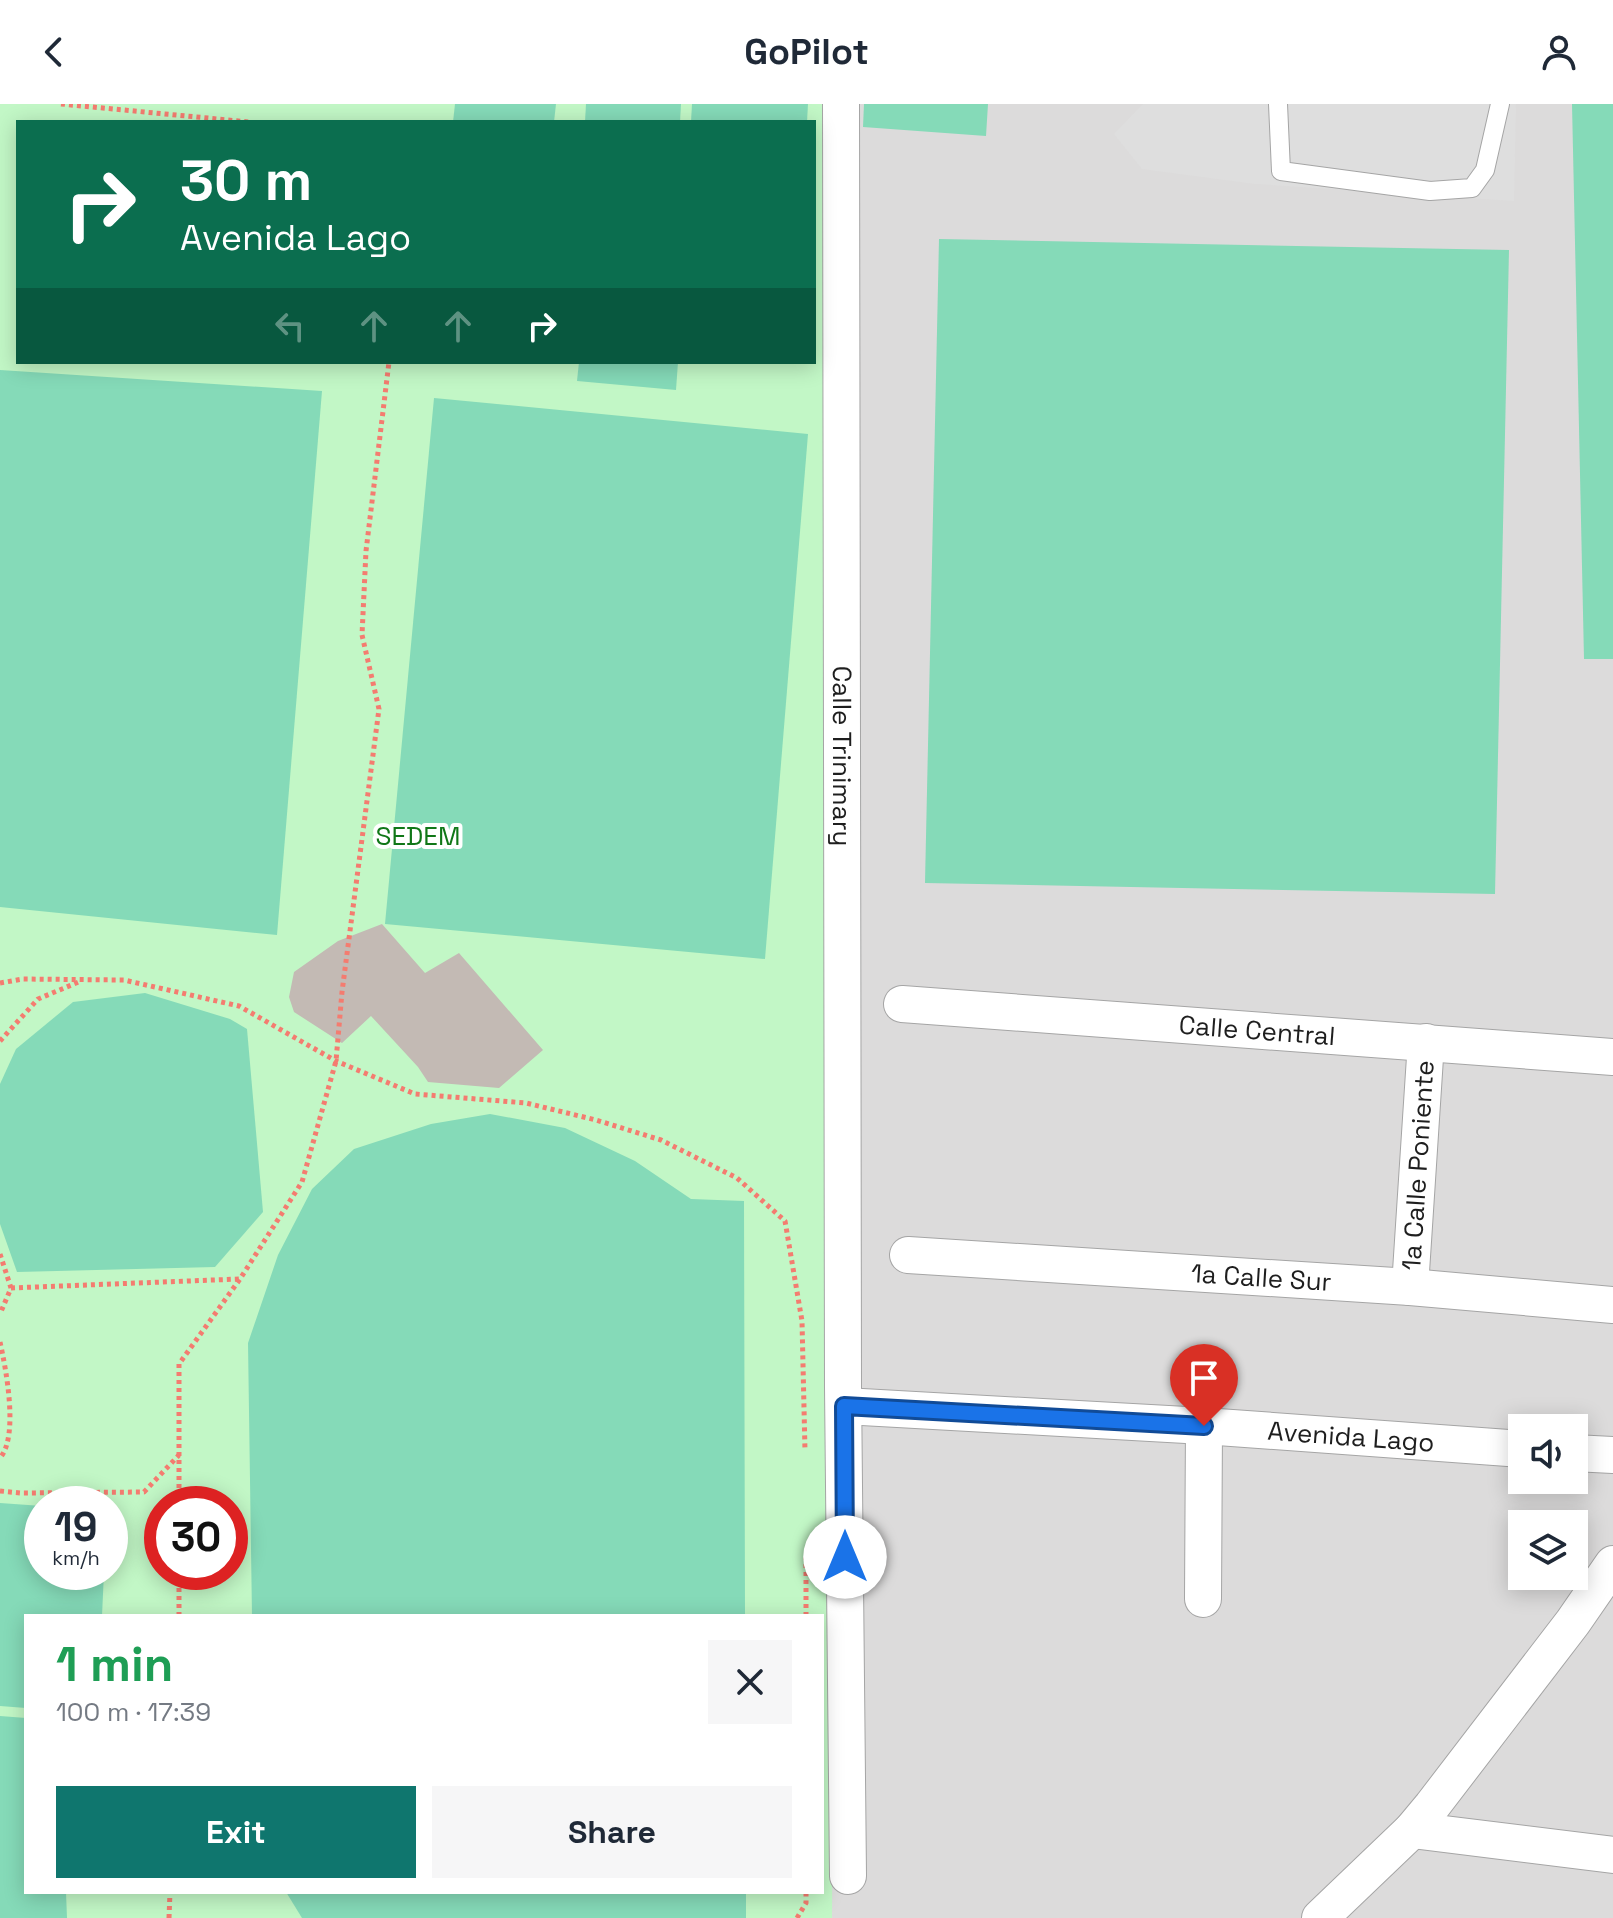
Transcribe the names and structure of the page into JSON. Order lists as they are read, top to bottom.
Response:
{
  "streets": {
    "street": [
      "Calle Trinimary",
      "Calle Central",
      "1a Calle Poniente",
      "1a Calle Sur",
      "Avenida Lago"
    ]
  },
  "crossings": [
    ["Calle Trinimary", "Avenida Lago"],
    ["Calle Central", "1a Calle Poniente"],
    ["1a Calle Poniente", "1a Calle Sur"]
  ],
  "parks": ["SEDEM"],
  "page": {
    "header": "GoPilot",
    "turn": ["30 m", "Avenida Lago"],
    "speed": "19 km/h",
    "limit": "30",
    "heading": ["1 min", "100 m · 17:39"],
    "buttons": ["Exit", "Share"]
  }
}
